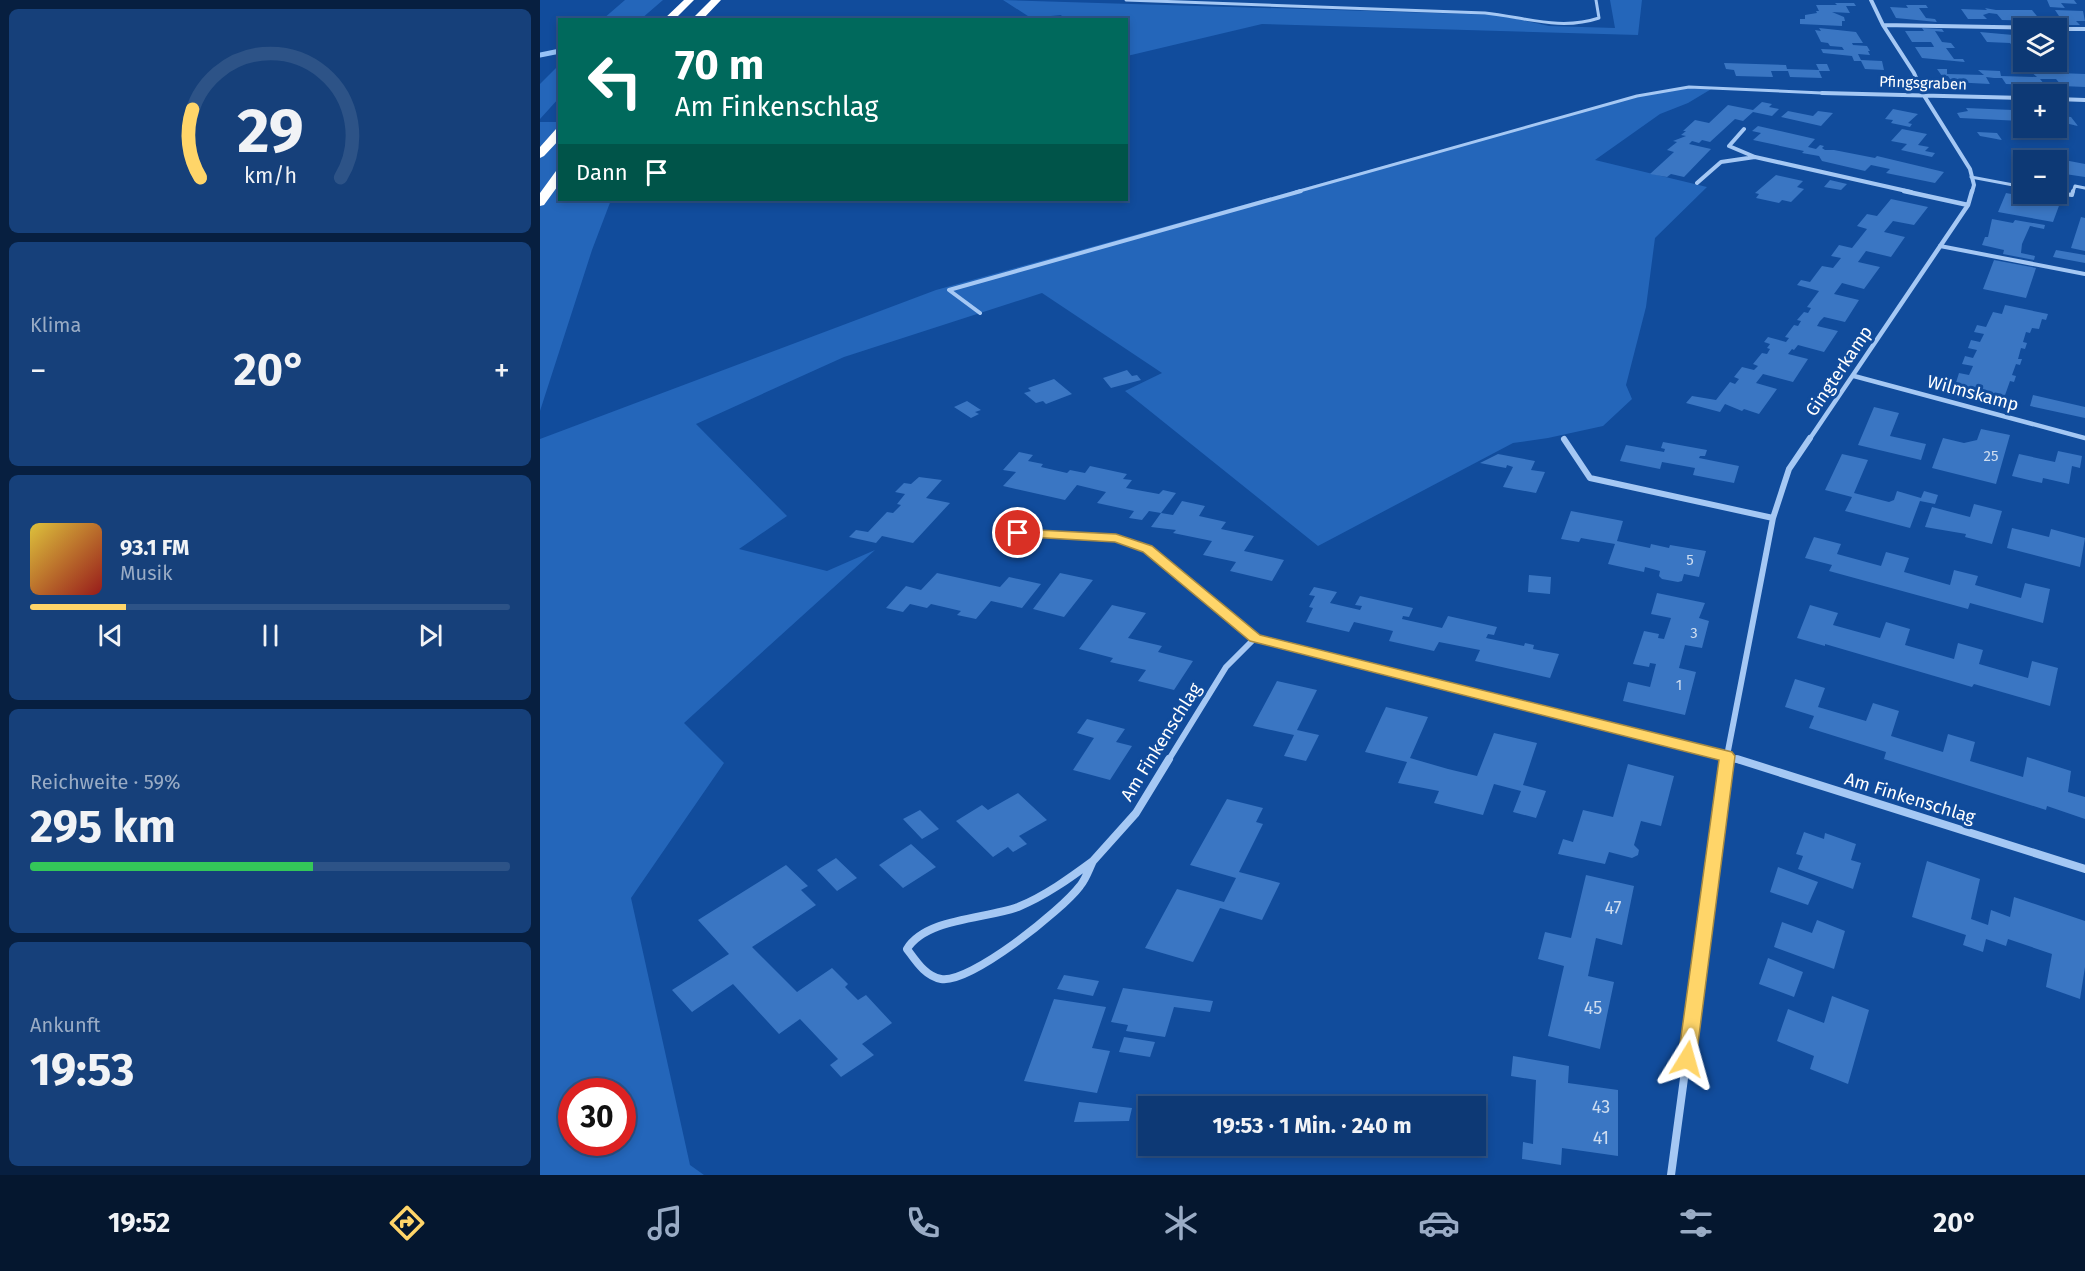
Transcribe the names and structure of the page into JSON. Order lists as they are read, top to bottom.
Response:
{
  "streets": {
    "street": [
      "Pfingsgraben",
      "Gingterkamp",
      "Wilmskamp",
      "Am Finkenschlag"
    ]
  },
  "crossings": [
    ["Gingterkamp", "Wilmskamp"],
    ["Gingterkamp", "Am Finkenschlag"]
  ],
  "house_numbers": [
    "25",
    "5",
    "3",
    "1",
    "47",
    "45",
    "43",
    "41"
  ],
  "page": {
    "map_buttons": ["+", "−"],
    "turn": ["70 m", "Am Finkenschlag"],
    "then": "Dann",
    "tile": [
      "Klima",
      ["Reichweite · 59%", "295 km"],
      ["Ankunft", "19:53"]
    ],
    "heat": ["−", "20°", "+"],
    "song": ["93.1 FM", "Musik"],
    "limit": "30",
    "trip": "19:53 · 1 Min. · 240 m",
    "tabs": ["19:52", "20°"],
    "gauge": ["29", "km/h"]
  }
}
